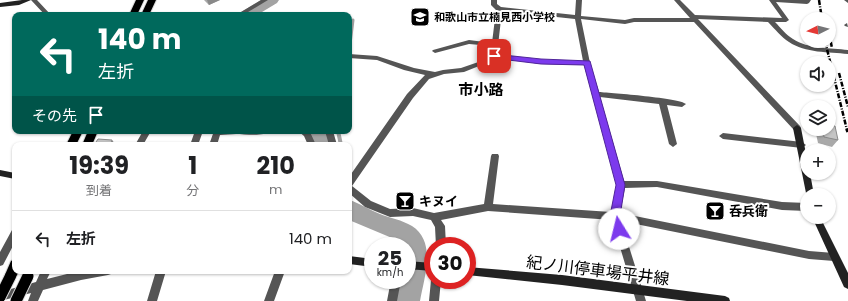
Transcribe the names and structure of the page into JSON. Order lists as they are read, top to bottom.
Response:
{
  "streets": {
    "main road": ["紀ノ川停車場平井線"]
  },
  "districts": ["市小路"],
  "places": {
    "school or university": ["和歌山市立楠見西小学校"],
    "bar": ["キヌイ", "呑兵衛"]
  },
  "north": "left",
  "page": {
    "map_buttons": ["+", "−"],
    "turn": ["140 m", "左折"],
    "then": "その先",
    "eta": [
      "19:39",
      "到着",
      "1",
      "分",
      "210",
      "m"
    ],
    "list": [
      {
        "name": "左折",
        "value": "140 m"
      }
    ],
    "speed": "25 km/h",
    "limit": "30"
  }
}
